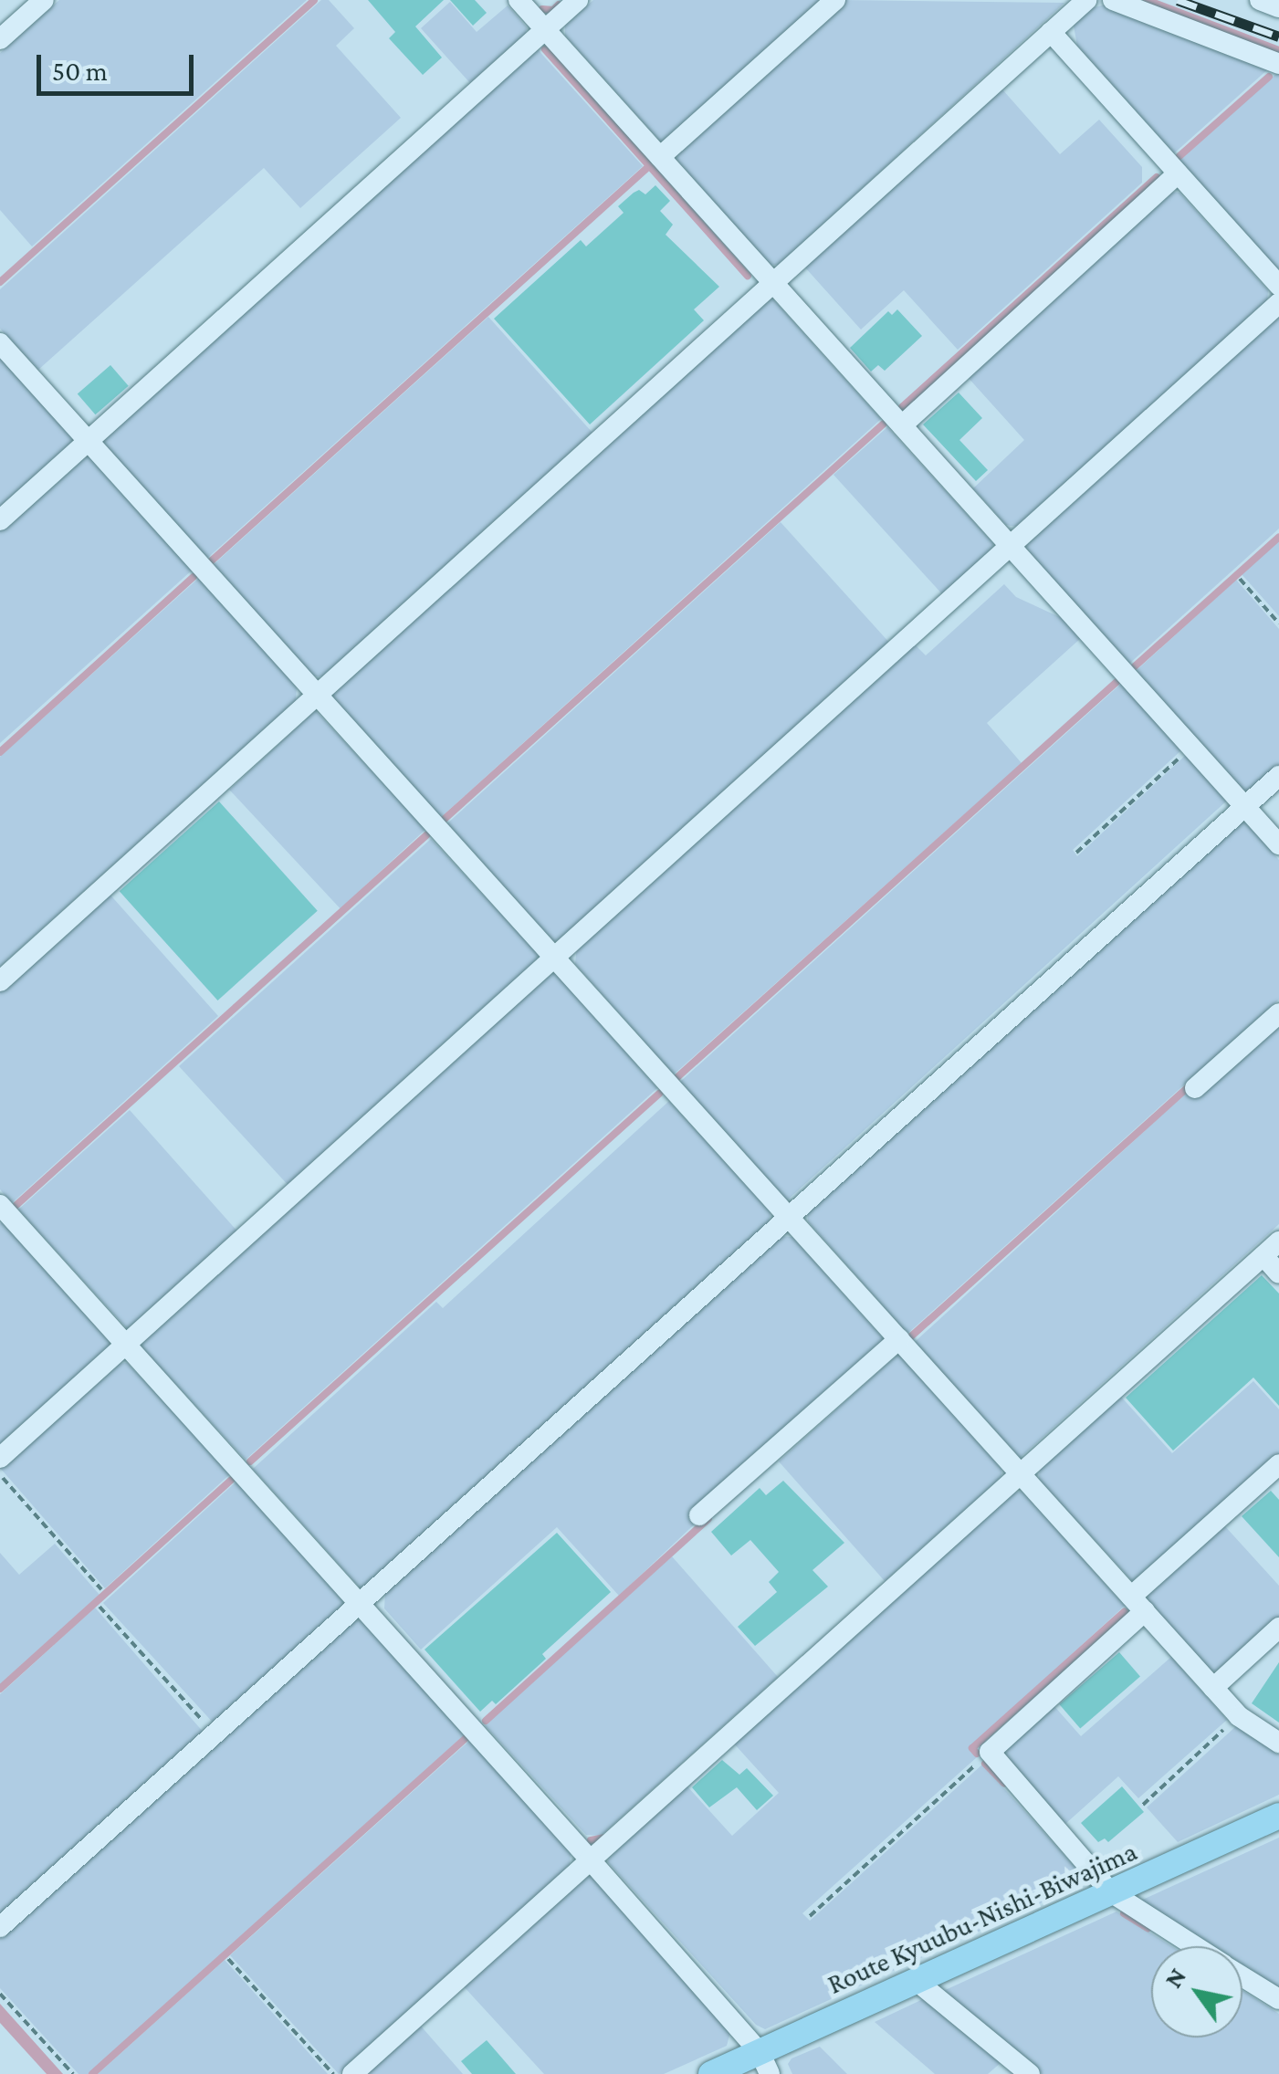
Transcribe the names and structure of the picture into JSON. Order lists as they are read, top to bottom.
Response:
{
  "streets": {
    "main road": ["Route Kyuubu-Nishi-Biwajima"]
  },
  "scale_bar": "50 m",
  "north": "top left"
}
